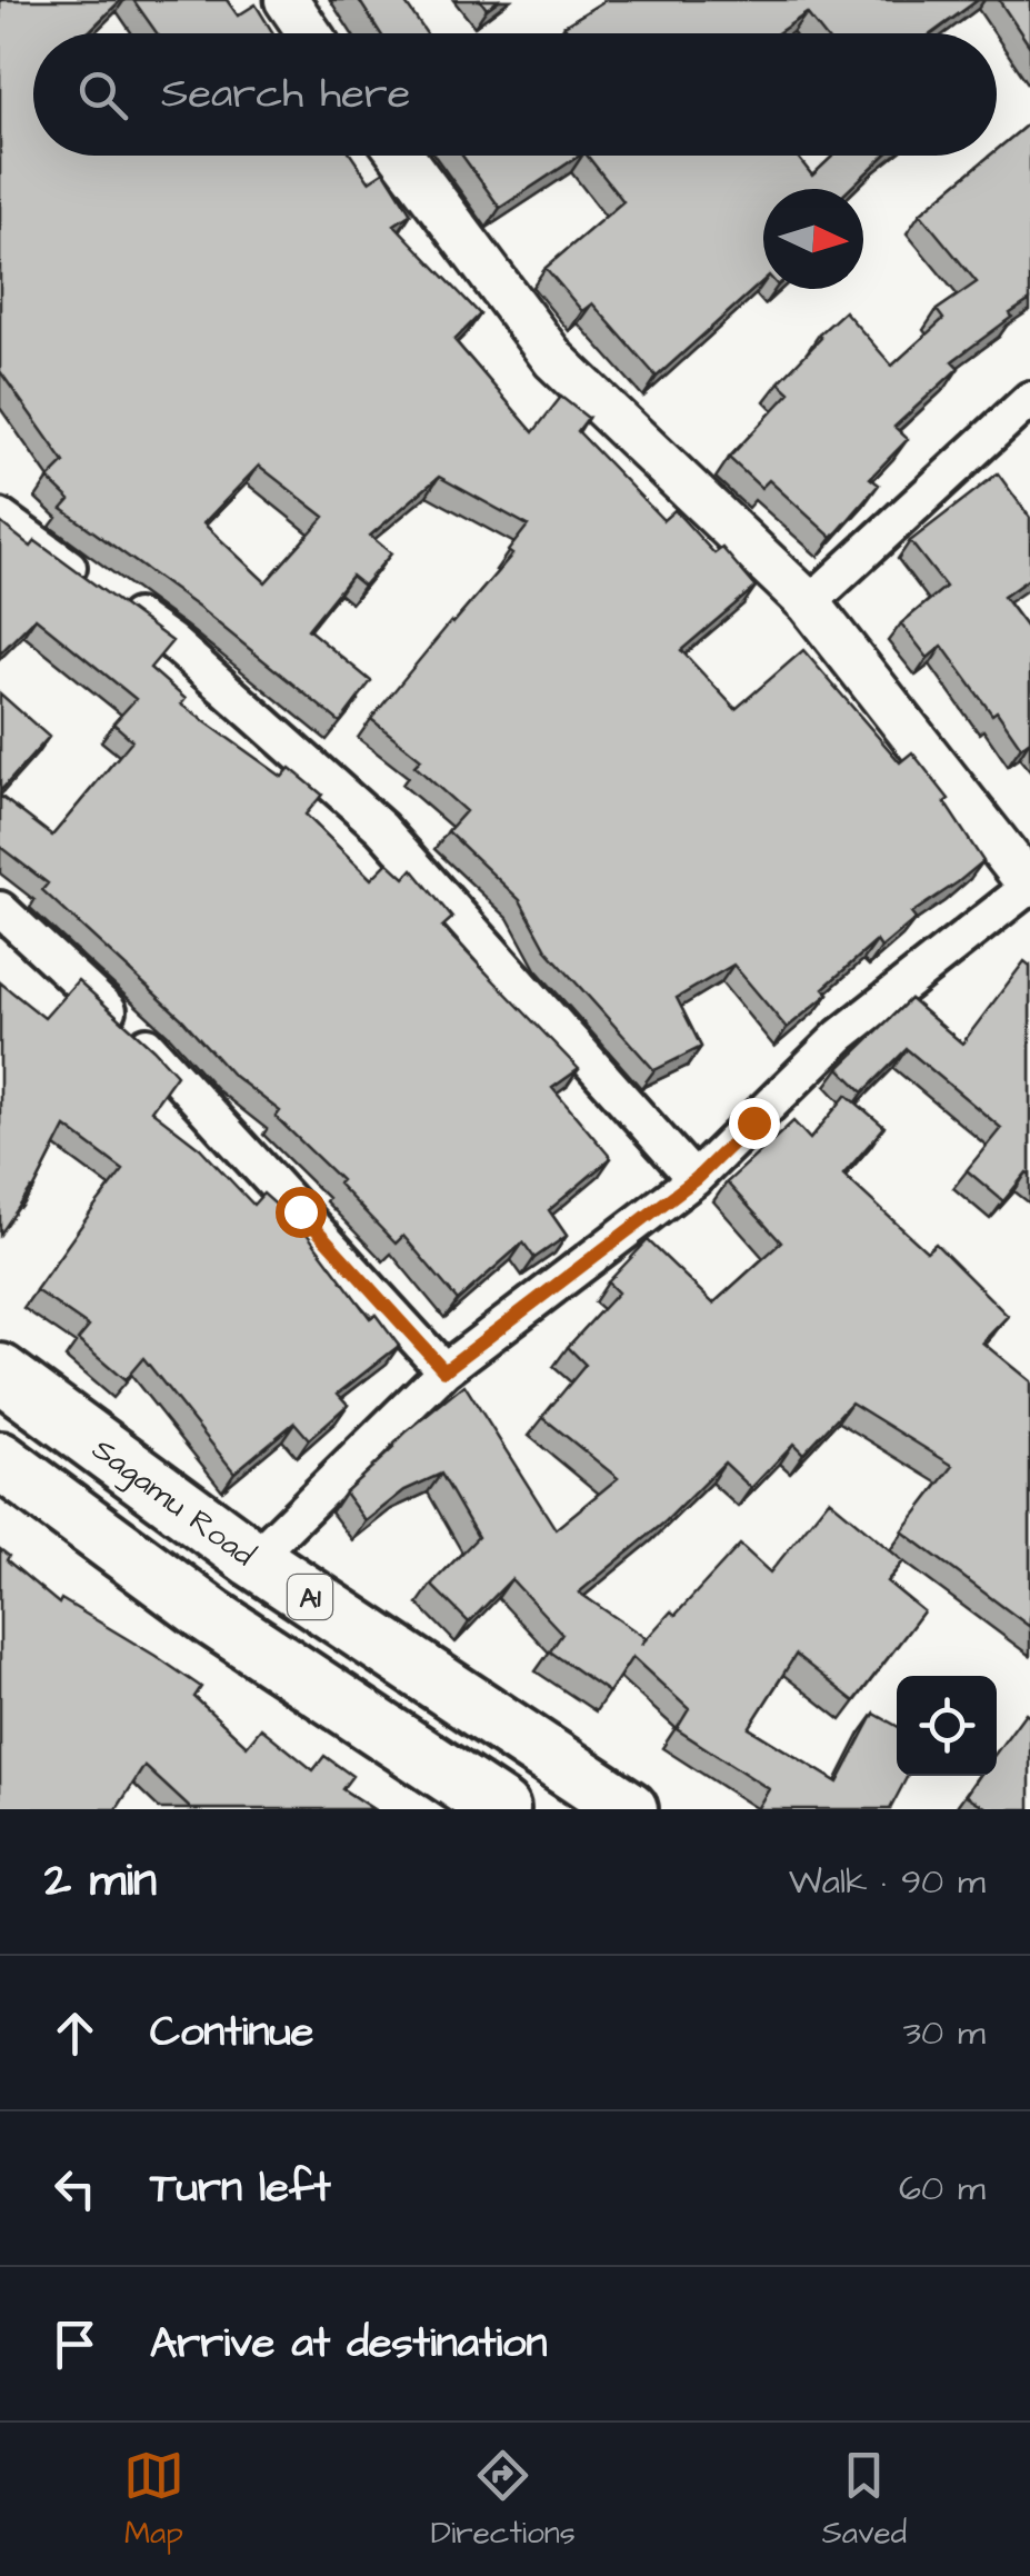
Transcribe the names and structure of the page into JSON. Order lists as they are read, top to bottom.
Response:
{
  "streets": {
    "highway": ["Sagamu Road", "A1"]
  },
  "north": "right",
  "page": {
    "search": "Search here",
    "heading": ["2 min", "Walk · 90 m"],
    "list": [
      ["Continue", "30 m"],
      ["Turn left", "60 m"],
      "Arrive at destination"
    ],
    "nav": ["Map", "Directions", "Saved"]
  }
}
